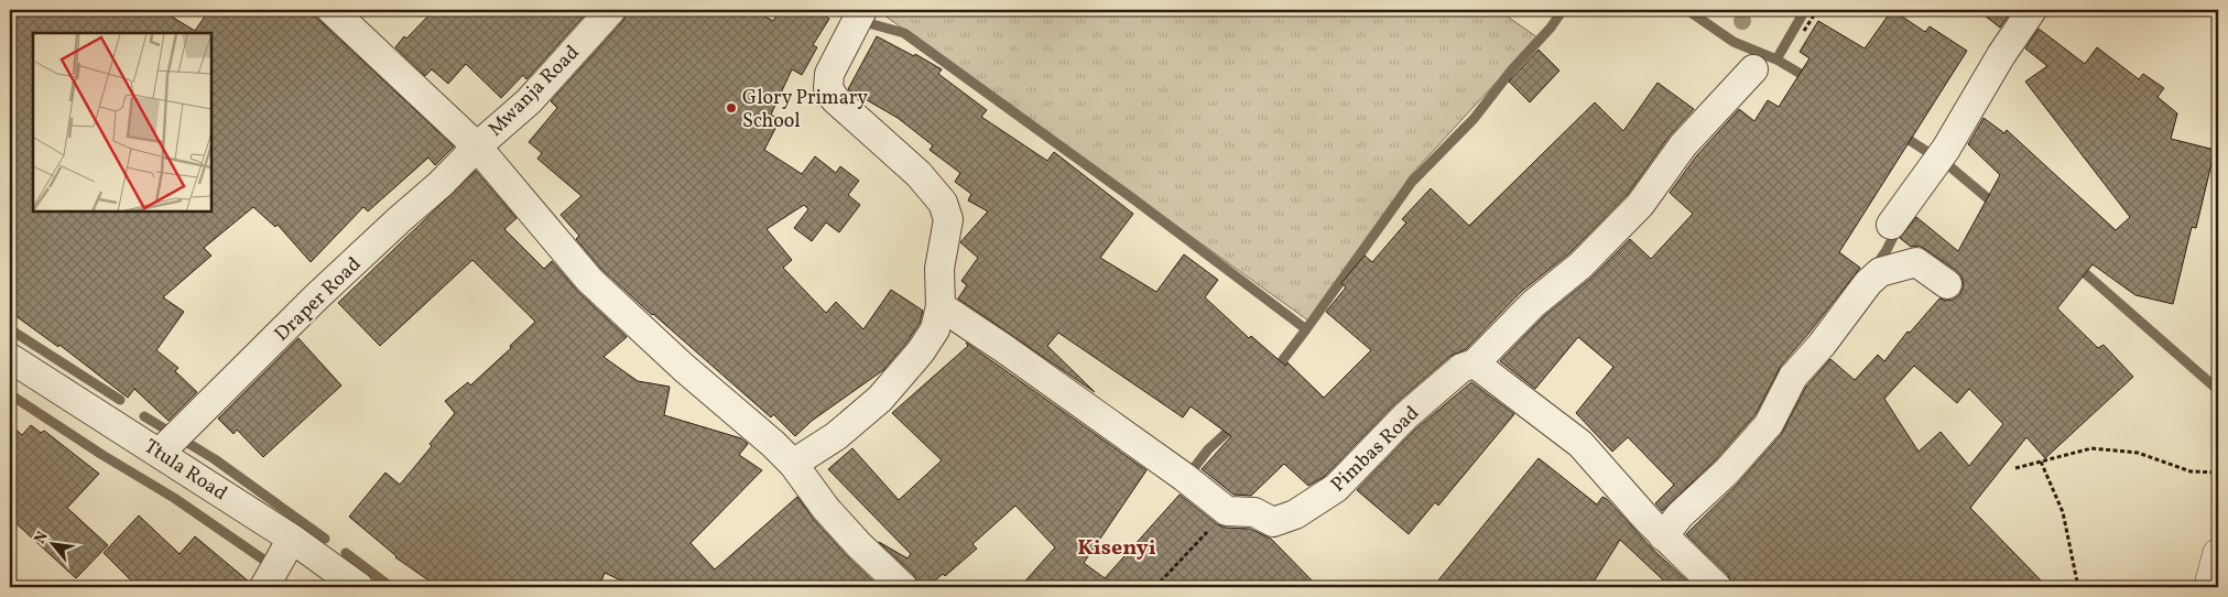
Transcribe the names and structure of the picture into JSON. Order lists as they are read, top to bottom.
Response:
{
  "streets": {
    "street": [
      "Mwanja Road",
      "Draper Road",
      "Pimbas Road",
      "Ttula Road"
    ]
  },
  "crossings": [
    ["Mwanja Road", "Draper Road"],
    ["Draper Road", "Ttula Road"]
  ],
  "districts": ["Kisenyi"],
  "places": ["Glory Primary School"],
  "north": "top left"
}
